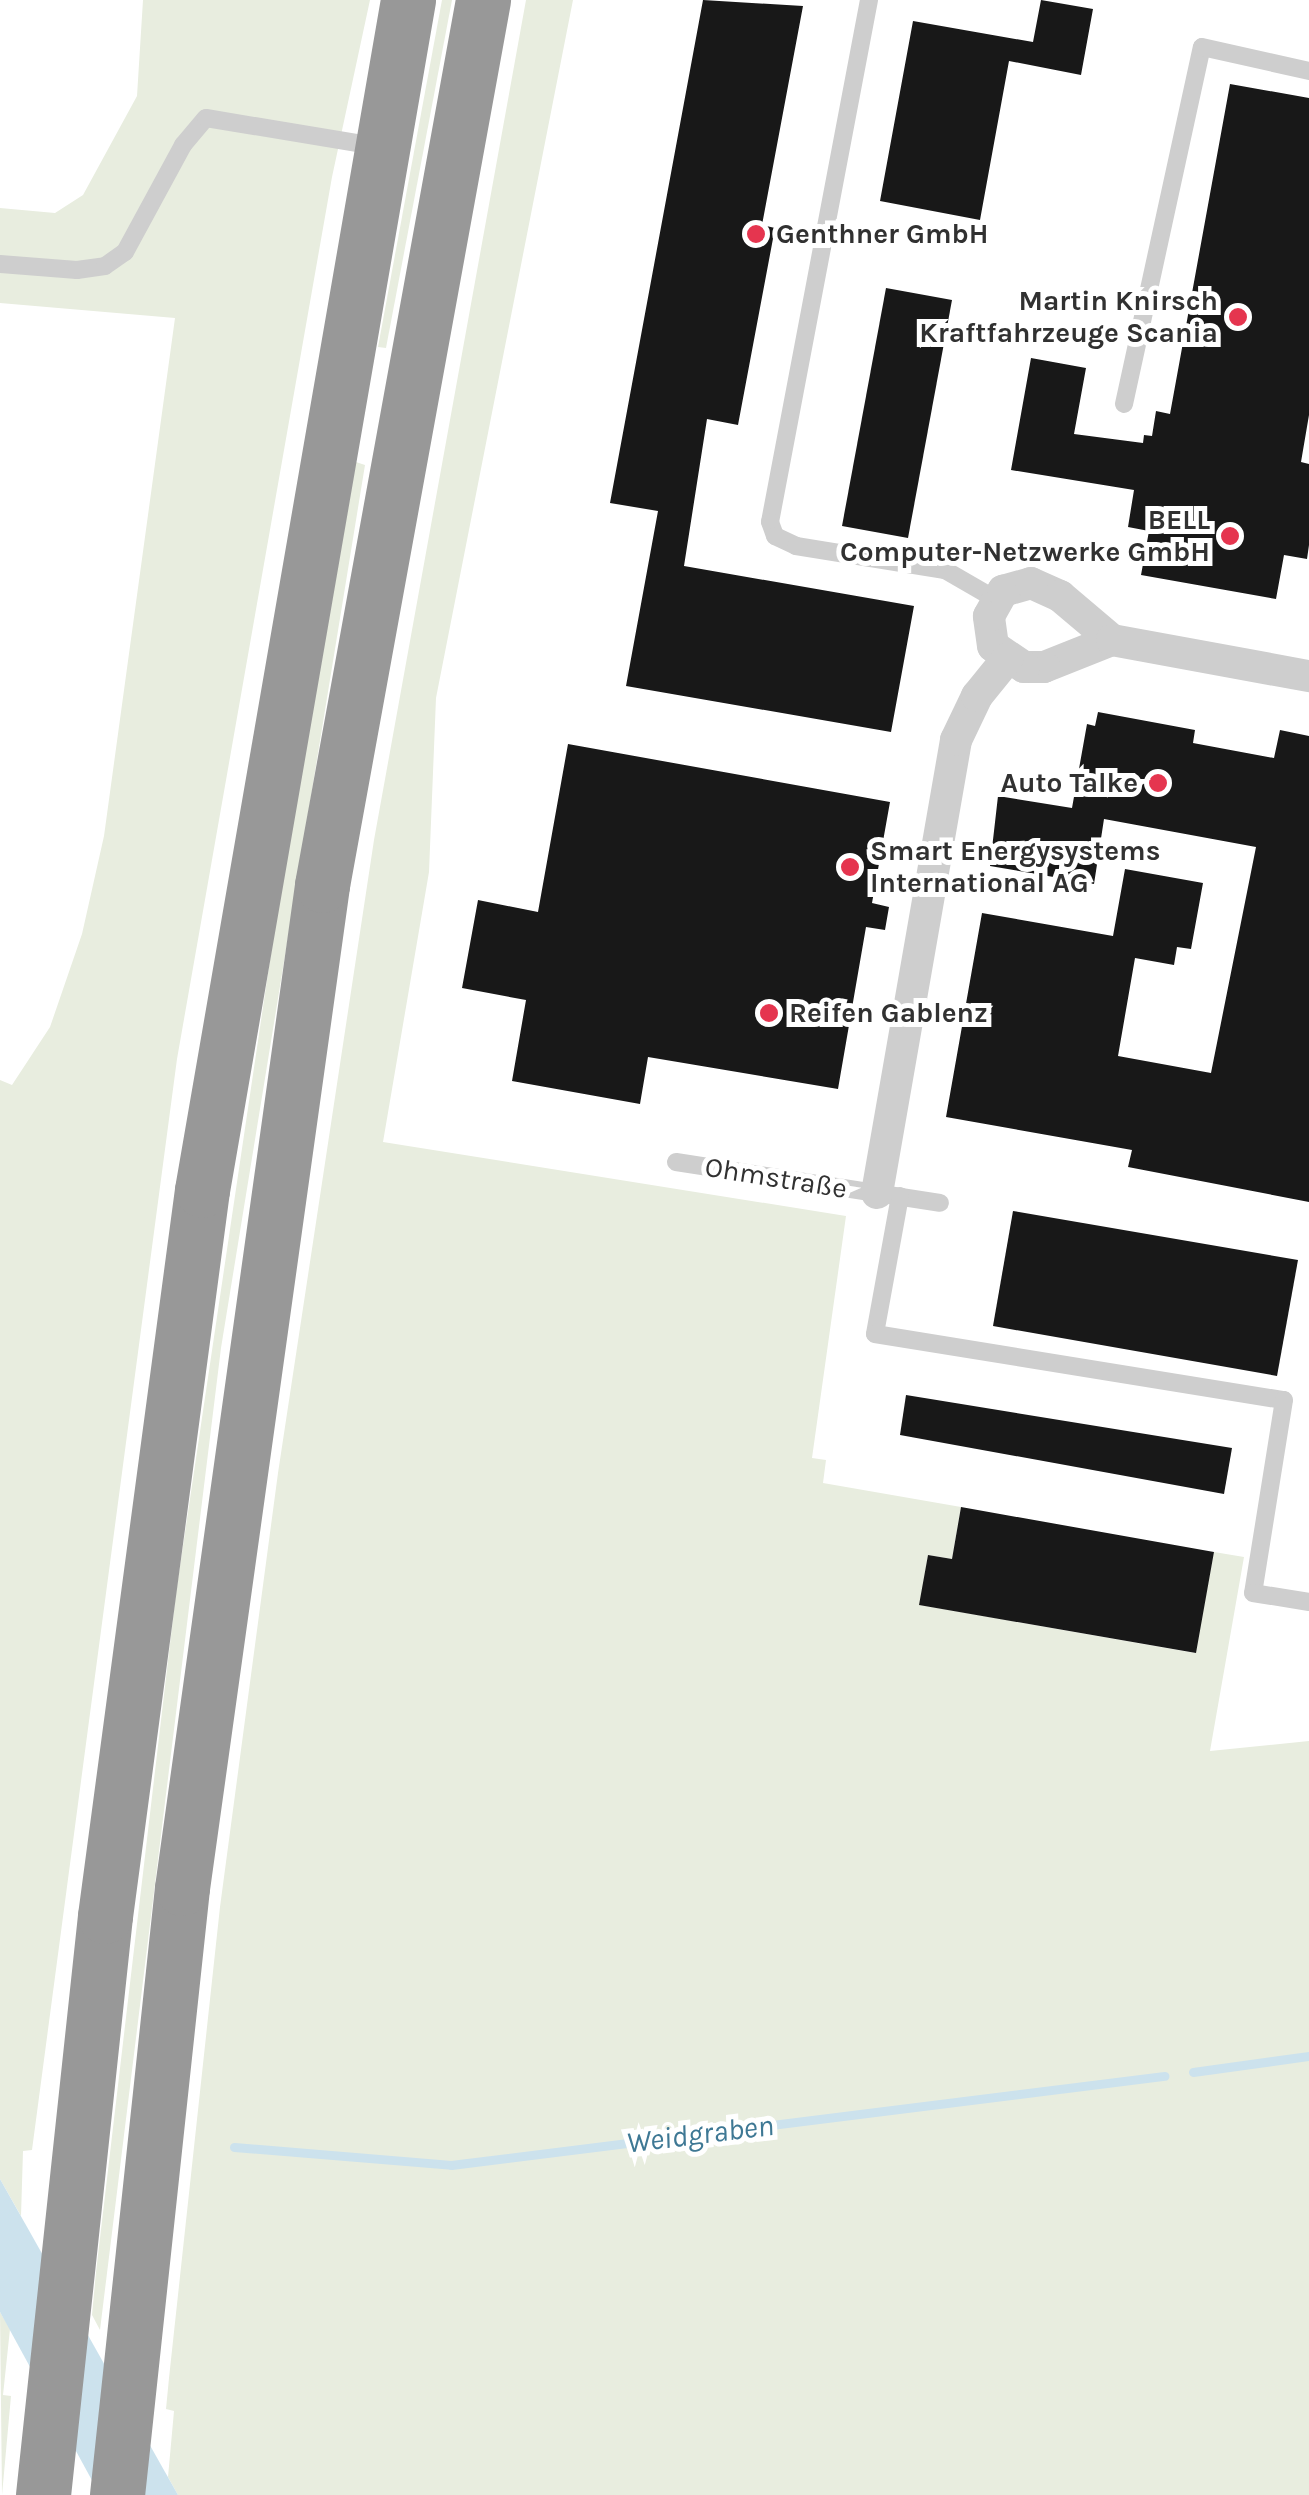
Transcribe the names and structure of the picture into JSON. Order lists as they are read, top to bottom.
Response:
{
  "streets": {
    "street": ["Ohmstraße"]
  },
  "water": ["Weidgraben"],
  "places": [
    "Genthner GmbH",
    "Martin Knirsch Kraftfahrzeuge Scania",
    "BELL Computer-Netzwerke GmbH",
    "Auto Talke",
    "Smart Energysystems International AG",
    "Reifen Gablenz"
  ]
}
